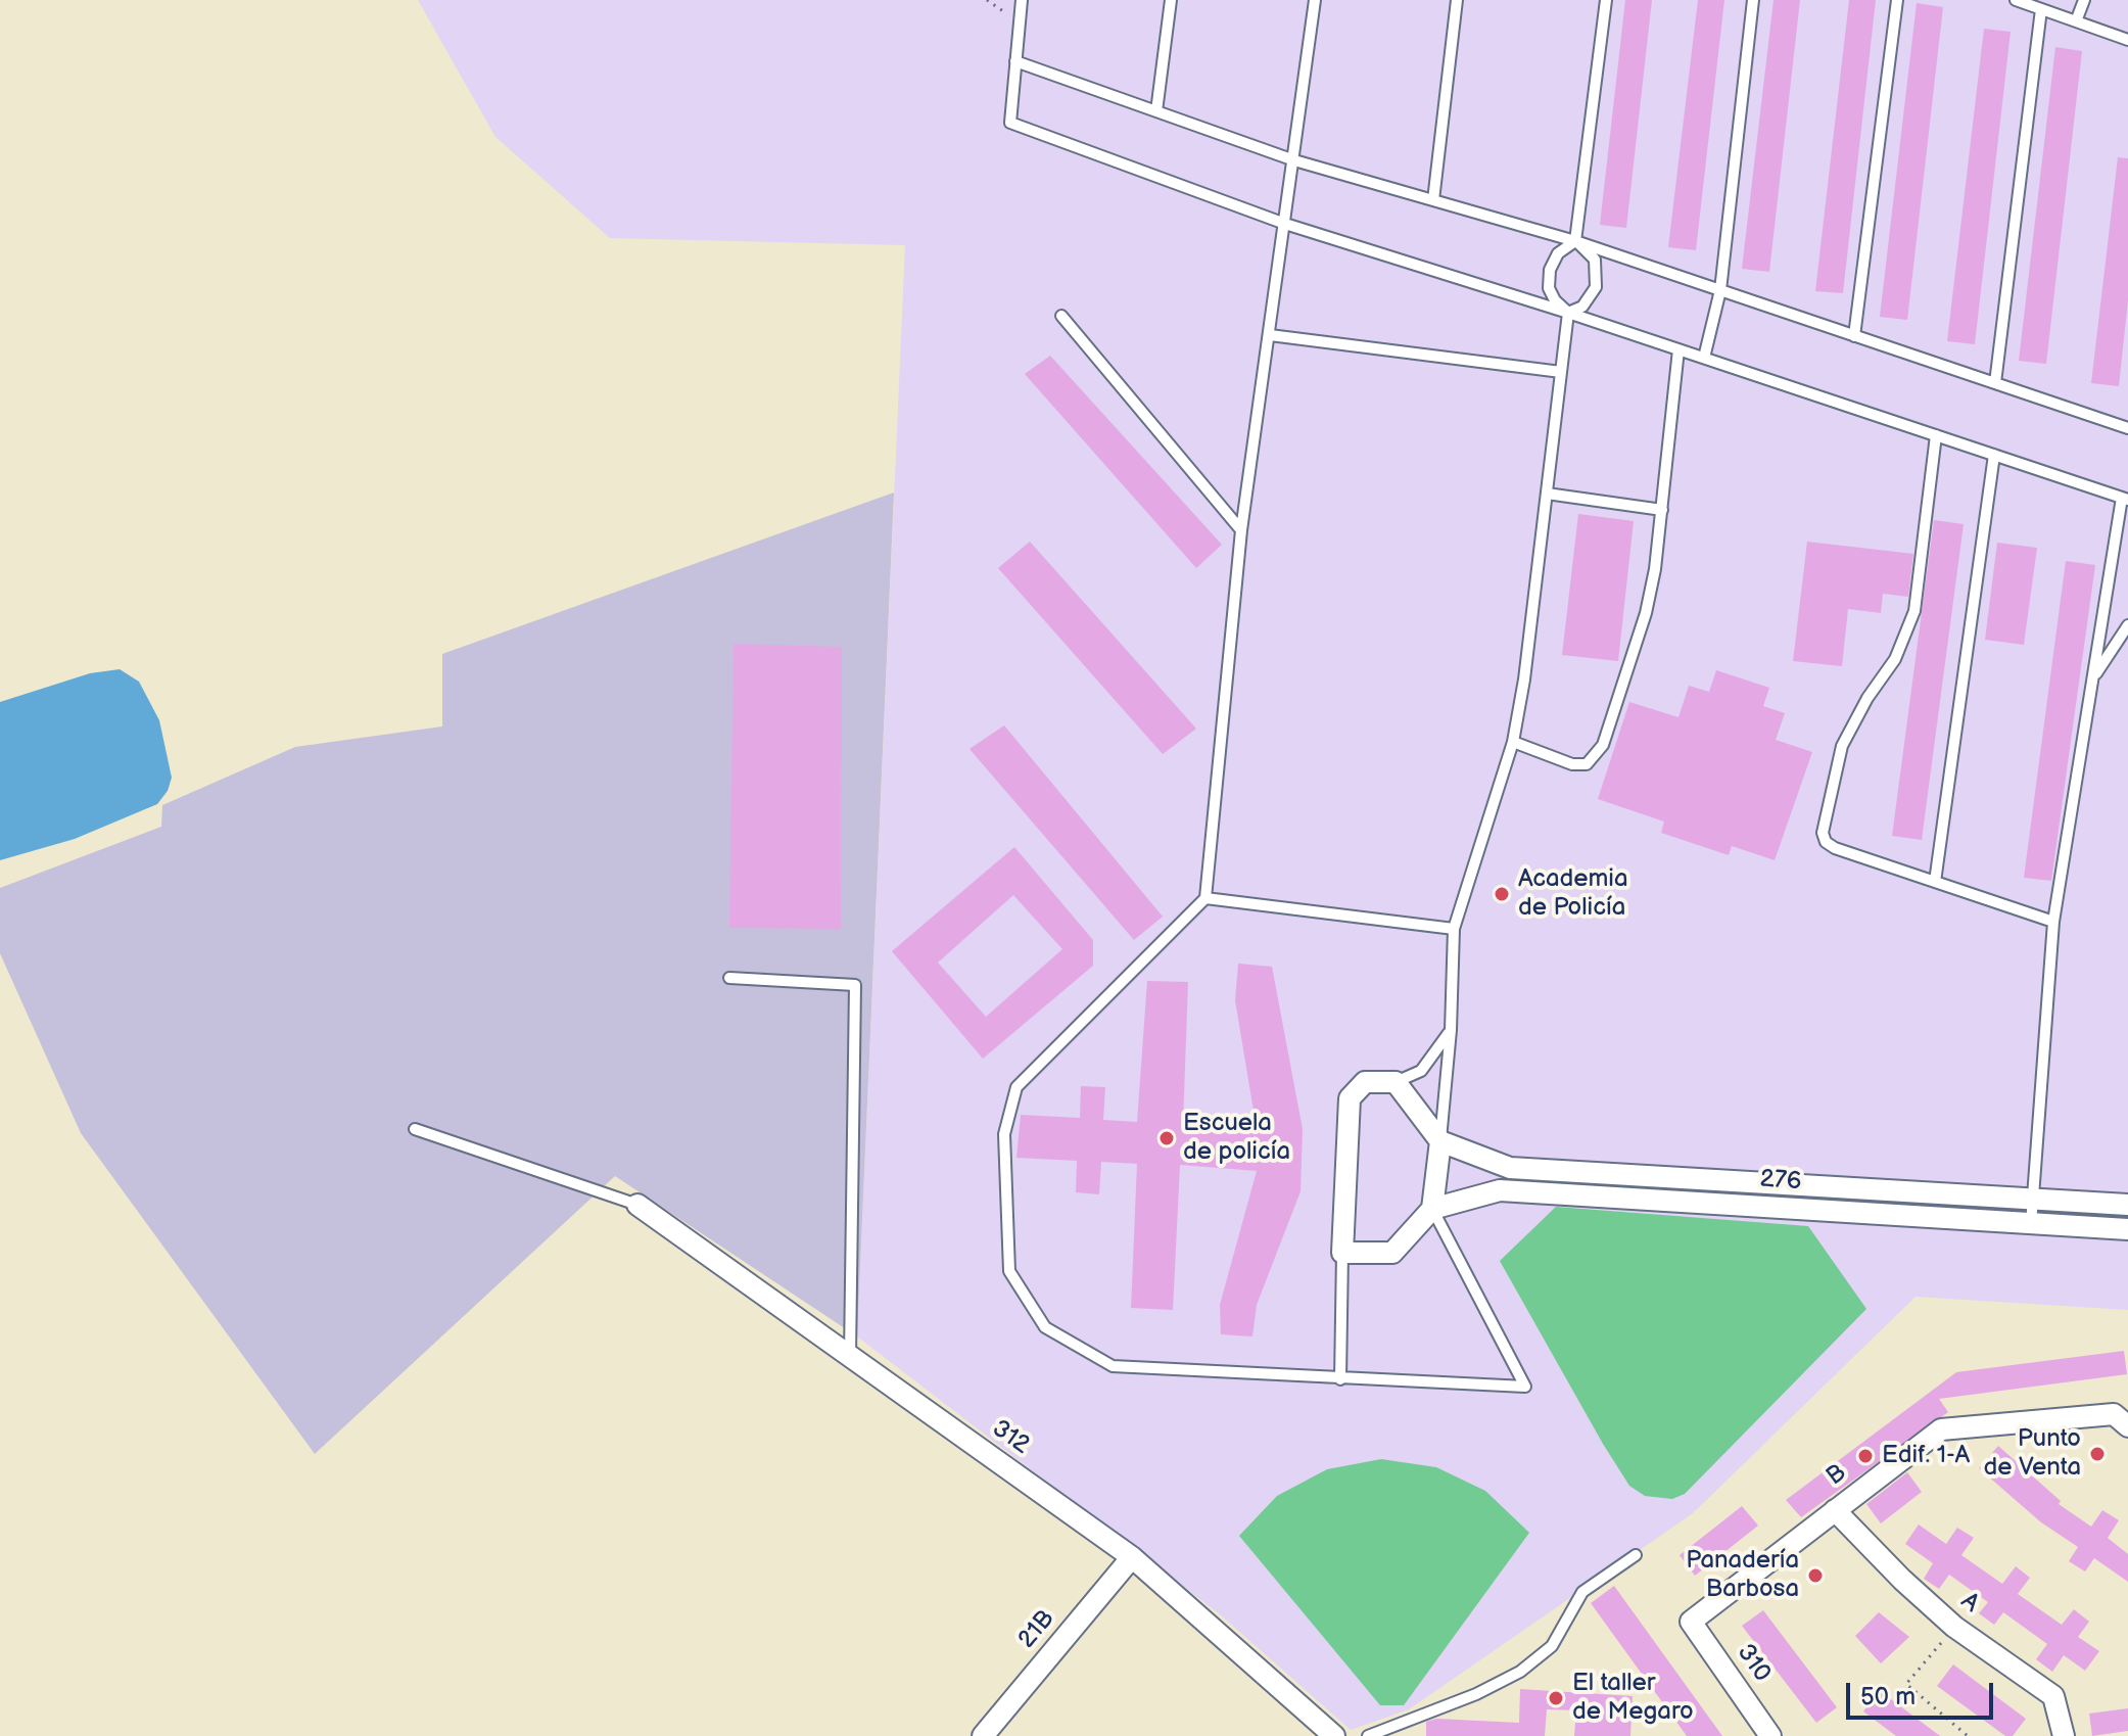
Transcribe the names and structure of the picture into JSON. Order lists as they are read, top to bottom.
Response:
{
  "streets": {
    "street": [
      "276",
      "312",
      "B",
      "A",
      "21B",
      "310"
    ]
  },
  "crossings": [
    ["312", "21B"],
    ["B", "A"],
    ["B", "310"]
  ],
  "places": [
    "Academia de Policía",
    "Escuela de policía",
    "Punto de Venta",
    "Edif. 1-A",
    "Panadería Barbosa",
    "El taller de Megaro"
  ],
  "scale_bar": "50 m"
}
